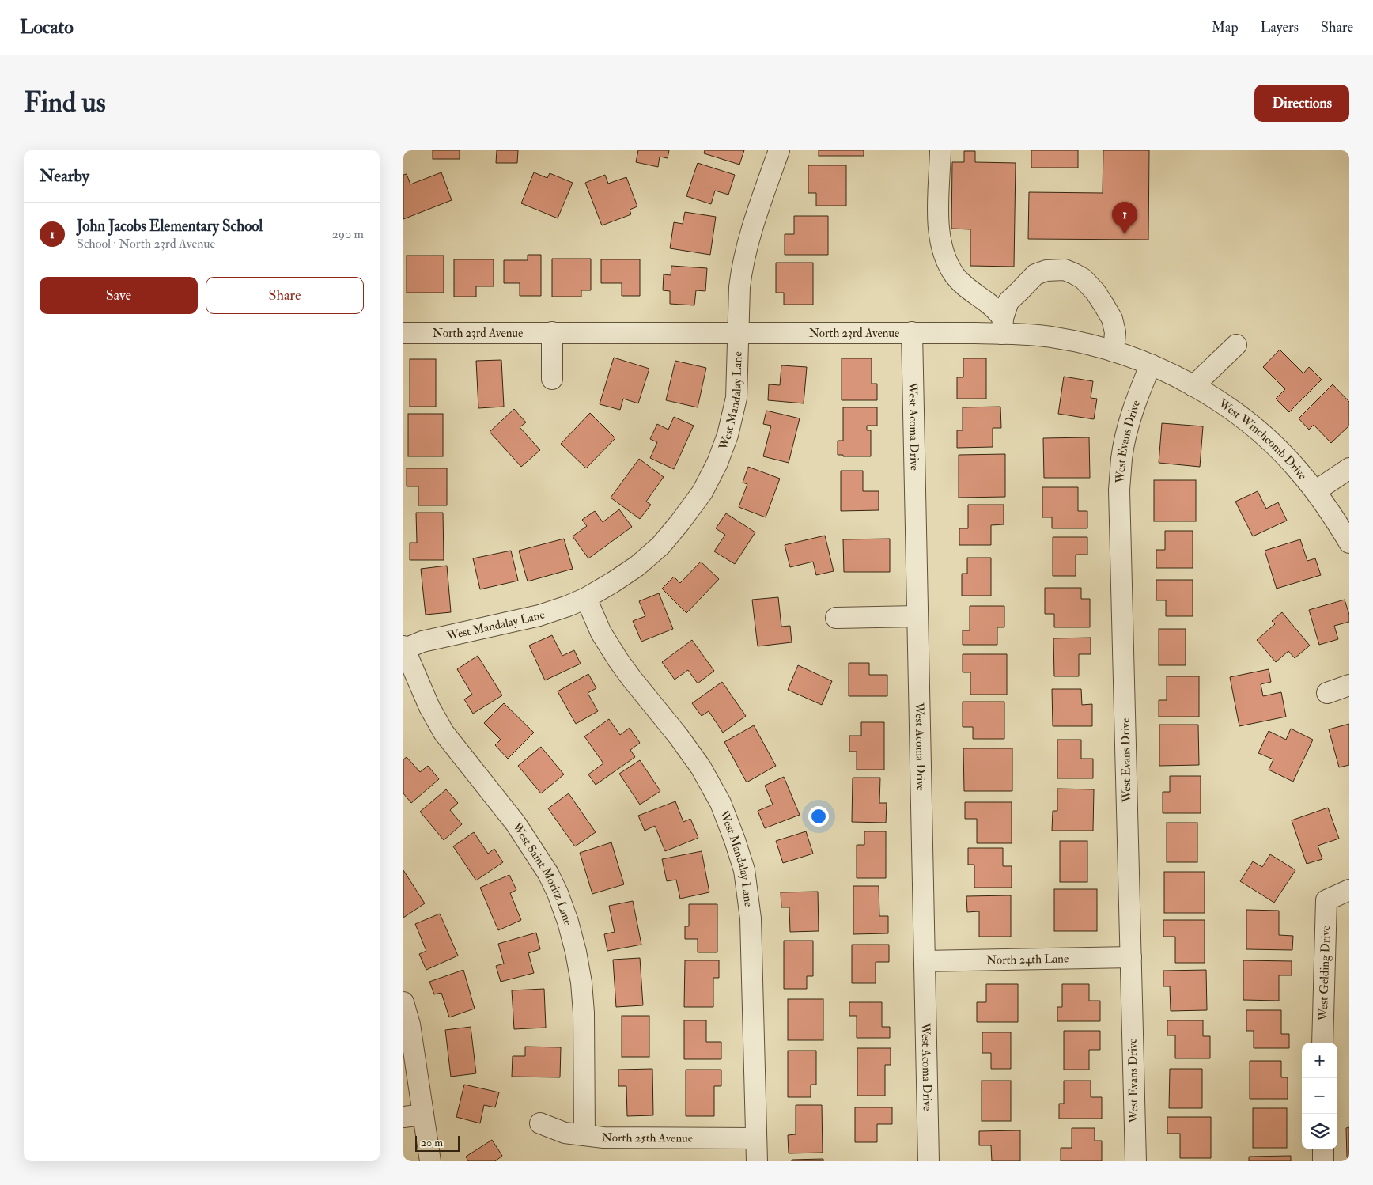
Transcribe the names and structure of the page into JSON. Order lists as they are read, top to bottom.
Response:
{
  "streets": {
    "street": [
      "North 23rd Avenue",
      "West Mandalay Lane",
      "West Acoma Drive",
      "West Evans Drive",
      "West Winchcomb Drive",
      "West Saint Moritz Lane",
      "North 24th Lane",
      "West Gelding Drive",
      "North 25th Avenue"
    ]
  },
  "crossings": [
    ["North 23rd Avenue", "West Mandalay Lane"],
    ["North 23rd Avenue", "West Acoma Drive"],
    ["North 23rd Avenue", "West Evans Drive"],
    ["North 23rd Avenue", "West Winchcomb Drive"],
    ["West Mandalay Lane", "West Saint Moritz Lane"],
    ["West Mandalay Lane", "North 25th Avenue"],
    ["West Acoma Drive", "North 24th Lane"],
    ["West Evans Drive", "West Winchcomb Drive"],
    ["West Evans Drive", "North 24th Lane"],
    ["West Saint Moritz Lane", "North 25th Avenue"]
  ],
  "scale_bar": "20 m",
  "page": {
    "header": "Locato",
    "nav": ["Map", "Layers", "Share"],
    "buttons": [
      "Directions",
      ["Save", "Share"]
    ],
    "title": "Find us",
    "heading": "Nearby",
    "list": [
      {
        "mark": "1",
        "name": "John Jacobs Elementary School",
        "note": "School · North 23rd Avenue",
        "value": "290 m"
      }
    ],
    "pins": "1",
    "map_buttons": ["+", "−"],
    "scale": "20 m"
  }
}
